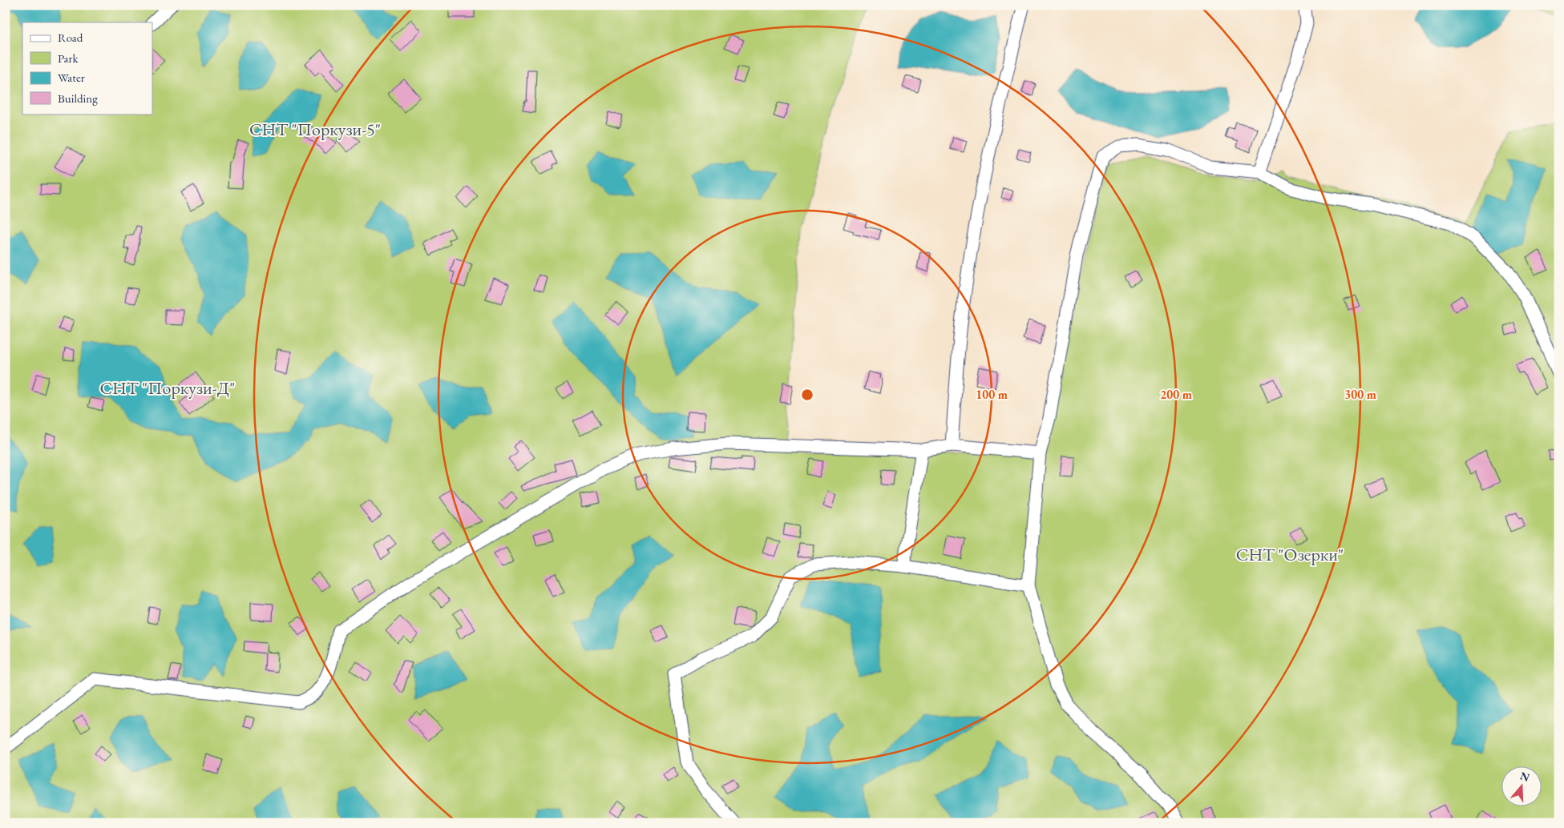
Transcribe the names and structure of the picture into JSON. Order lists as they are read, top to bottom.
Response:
{
  "parks": ["СНТ \"Поркузи-5\"", "СНТ \"Поркузи-Д\"", "СНТ \"Озерки\""],
  "legend": [
    "Road",
    "Park",
    "Water",
    "Building"
  ],
  "north": "top",
  "rings": ["100 m", "200 m", "300 m"]
}
